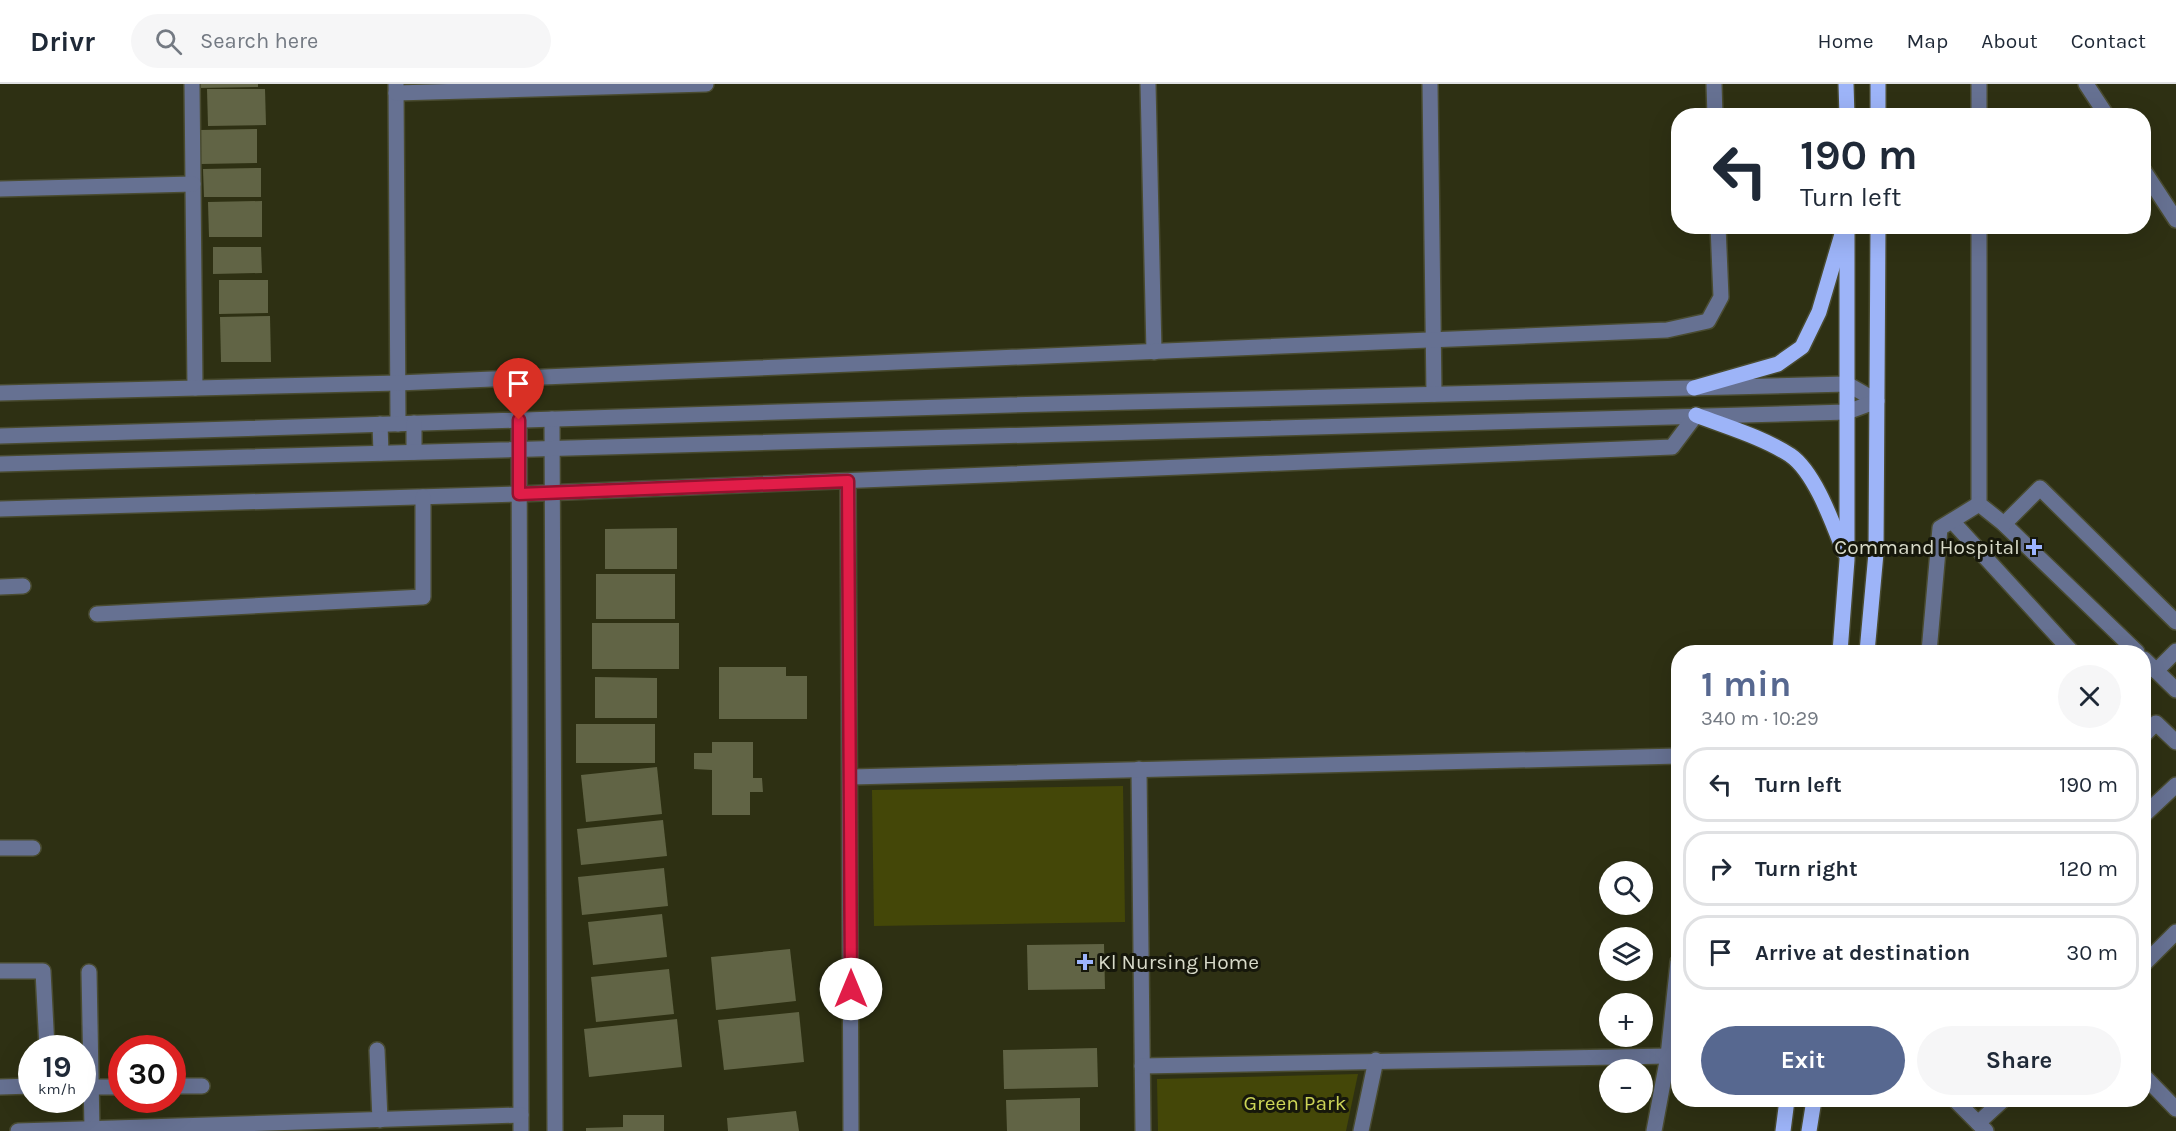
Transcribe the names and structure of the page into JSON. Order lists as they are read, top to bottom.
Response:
{
  "parks": ["Green Park"],
  "places": {
    "health": ["Command Hospital", "Kl Nursing Home"]
  },
  "page": {
    "header": "Drivr",
    "search": "Search here",
    "nav": [
      "Home",
      "Map",
      "About",
      "Contact"
    ],
    "turn": ["190 m", "Turn left"],
    "heading": ["1 min", "340 m · 10:29"],
    "list": [
      {
        "name": "Turn left",
        "value": "190 m"
      },
      {
        "name": "Turn right",
        "value": "120 m"
      },
      {
        "name": "Arrive at destination",
        "value": "30 m"
      }
    ],
    "map_buttons": ["+", "−"],
    "buttons": ["Exit", "Share"],
    "speed": "19 km/h",
    "limit": "30"
  }
}
